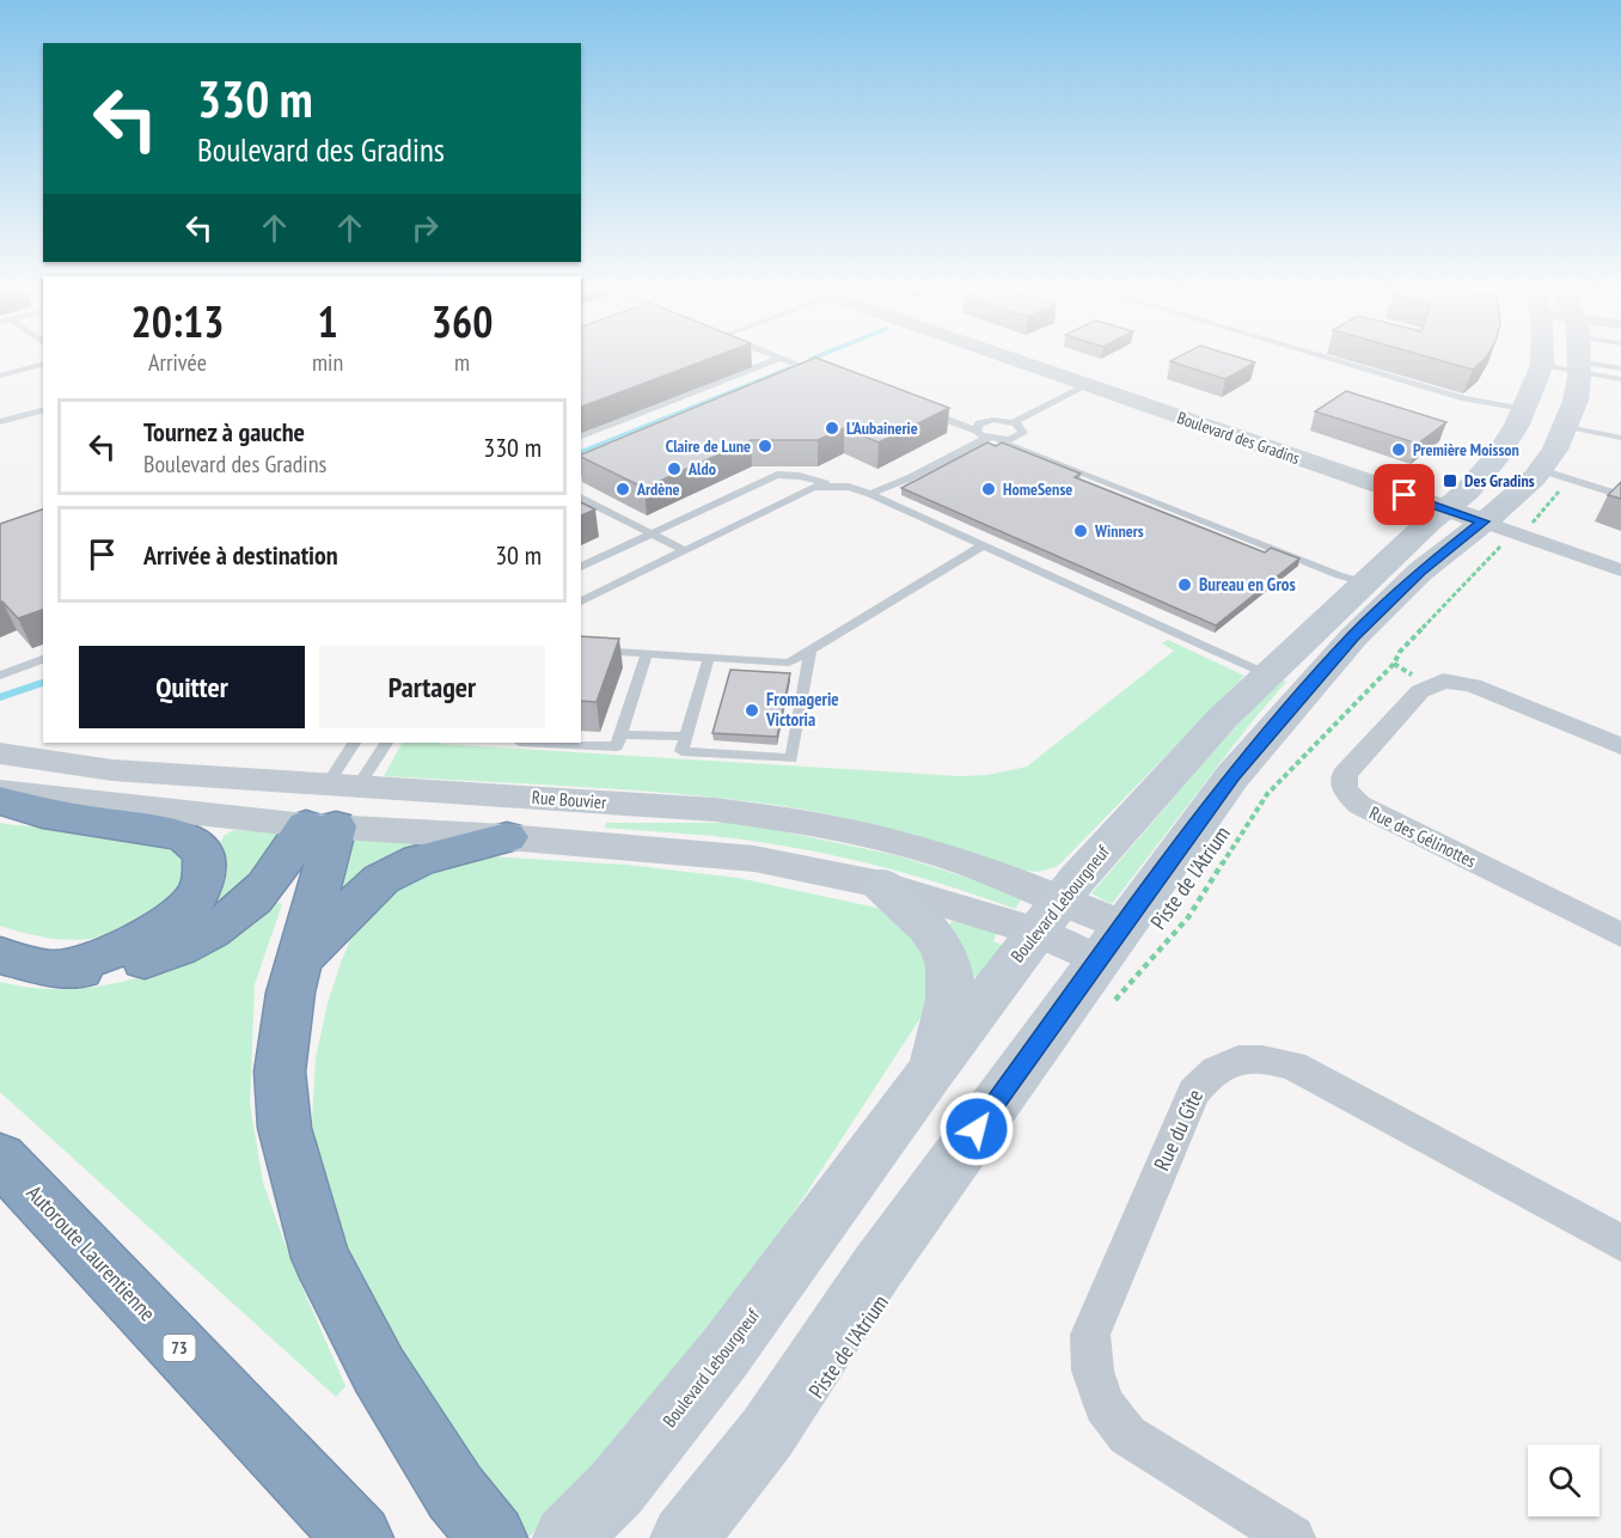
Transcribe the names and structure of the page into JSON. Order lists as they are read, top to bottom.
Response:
{
  "streets": {
    "highway": ["Autoroute Laurentienne", "73"],
    "main road": ["Boulevard Lebourgneuf"],
    "street": [
      "Boulevard des Gradins",
      "Rue Bouvier",
      "Rue des Gélinottes",
      "Rue du Gîte"
    ],
    "path": ["Piste de l'Atrium"]
  },
  "crossings": [
    ["Boulevard des Gradins", "Piste de l'Atrium"],
    ["Boulevard des Gradins", "Boulevard Lebourgneuf"],
    ["Rue Bouvier", "Piste de l'Atrium"],
    ["Rue Bouvier", "Boulevard Lebourgneuf"]
  ],
  "places": {
    "other": [
      "L'Aubainerie",
      "Claire de Lune",
      "Première Moisson",
      "Aldo",
      "Ardène",
      "HomeSense",
      "Winners",
      "Bureau en Gros",
      "Fromagerie Victoria"
    ],
    "transit": ["Des Gradins"]
  },
  "page": {
    "turn": ["330 m", "Boulevard des Gradins"],
    "eta": [
      "20:13",
      "Arrivée",
      "1",
      "min",
      "360",
      "m"
    ],
    "list": [
      {
        "name": "Tournez à gauche",
        "note": "Boulevard des Gradins",
        "value": "330 m"
      },
      {
        "name": "Arrivée à destination",
        "value": "30 m"
      }
    ],
    "buttons": ["Quitter", "Partager"]
  }
}
